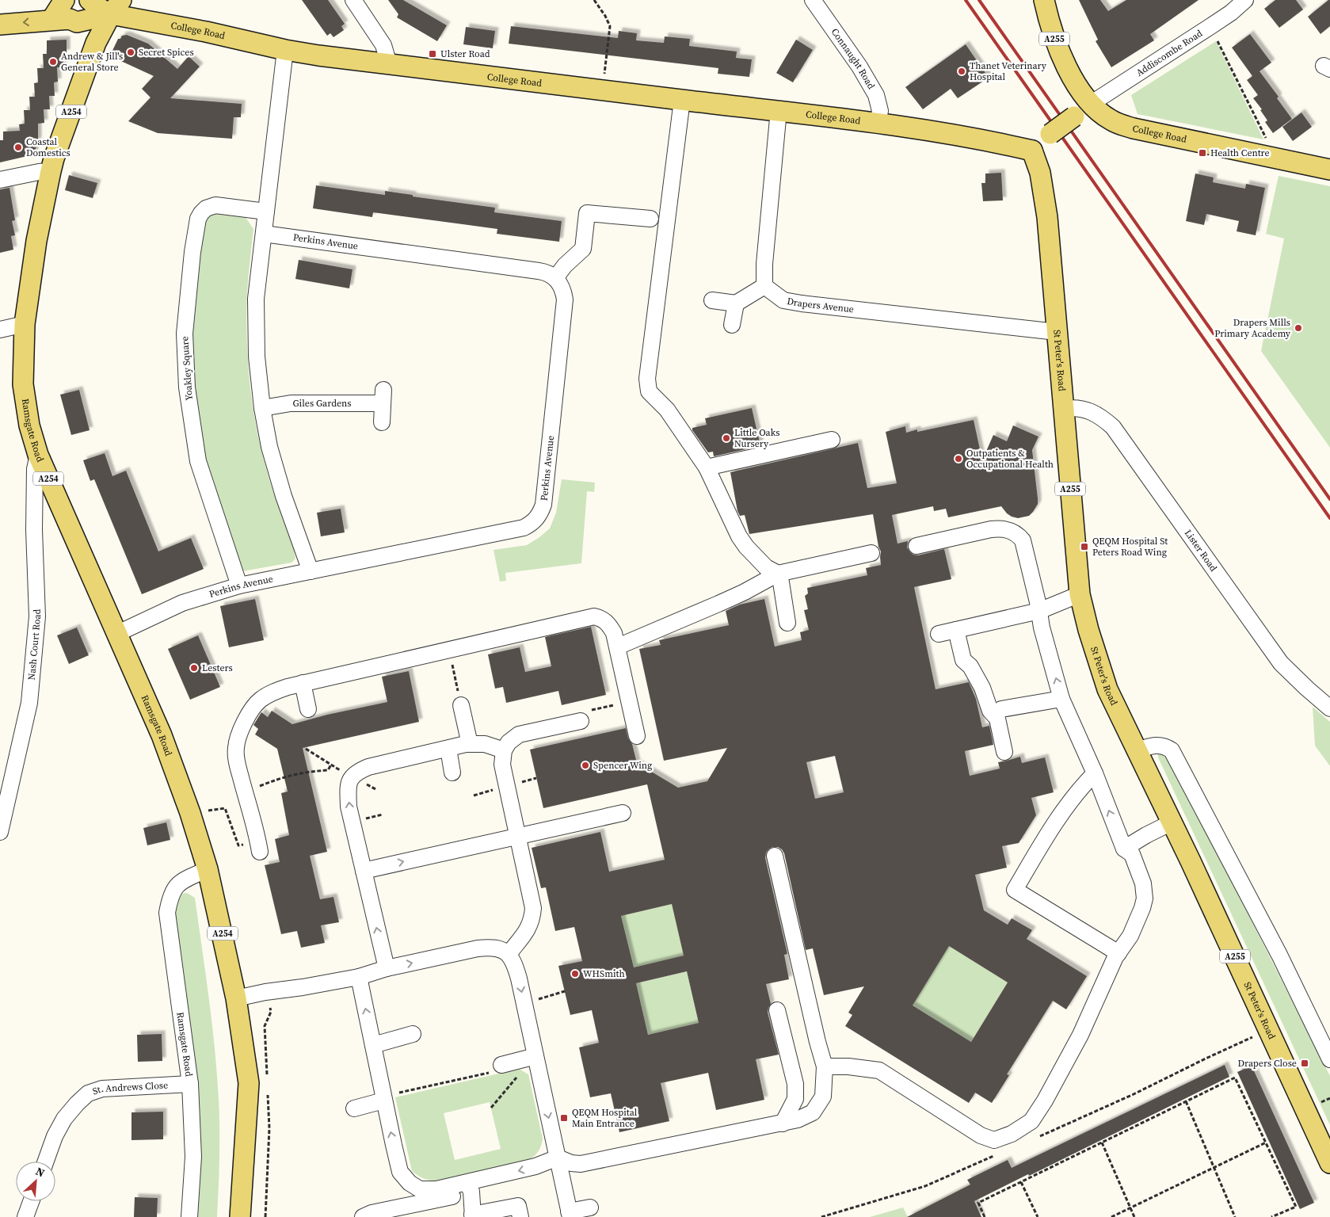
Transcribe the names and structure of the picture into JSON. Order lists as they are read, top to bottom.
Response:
{
  "streets": {
    "main road": [
      "College Road",
      "A255",
      "A254",
      "St Peter's Road",
      "Ramsgate Road"
    ],
    "street": [
      "Addiscombe Road",
      "Connaught Road",
      "Perkins Avenue",
      "Drapers Avenue",
      "Yoakley Square",
      "Giles Gardens",
      "Lister Road",
      "Nash Court Road",
      "St. Andrews Close"
    ]
  },
  "crossings": [
    ["College Road", "A255"],
    ["College Road", "Addiscombe Road"],
    ["College Road", "Connaught Road"],
    ["College Road", "St Peter's Road"],
    ["College Road", "Ramsgate Road"],
    ["A255", "Addiscombe Road"],
    ["Perkins Avenue", "Yoakley Square"],
    ["Perkins Avenue", "Ramsgate Road"],
    ["Drapers Avenue", "St Peter's Road"],
    ["St Peter's Road", "Lister Road"],
    ["Ramsgate Road", "Nash Court Road"],
    ["Ramsgate Road", "St. Andrews Close"]
  ],
  "places": {
    "other": [
      "Secret Spices",
      "Andrew & Jill's General Store",
      "Thanet Veterinary Hospital",
      "Coastal Domestics",
      "Drapers Mills Primary Academy",
      "Little Oaks Nursery",
      "Outpatients & Occupational Health",
      "Lesters",
      "Spencer Wing",
      "WHSmith"
    ],
    "transit": [
      "Ulster Road",
      "Health Centre",
      "QEQM Hospital St Peters Road Wing",
      "Drapers Close",
      "QEQM Hospital Main Entrance"
    ]
  },
  "north": "top right"
}
